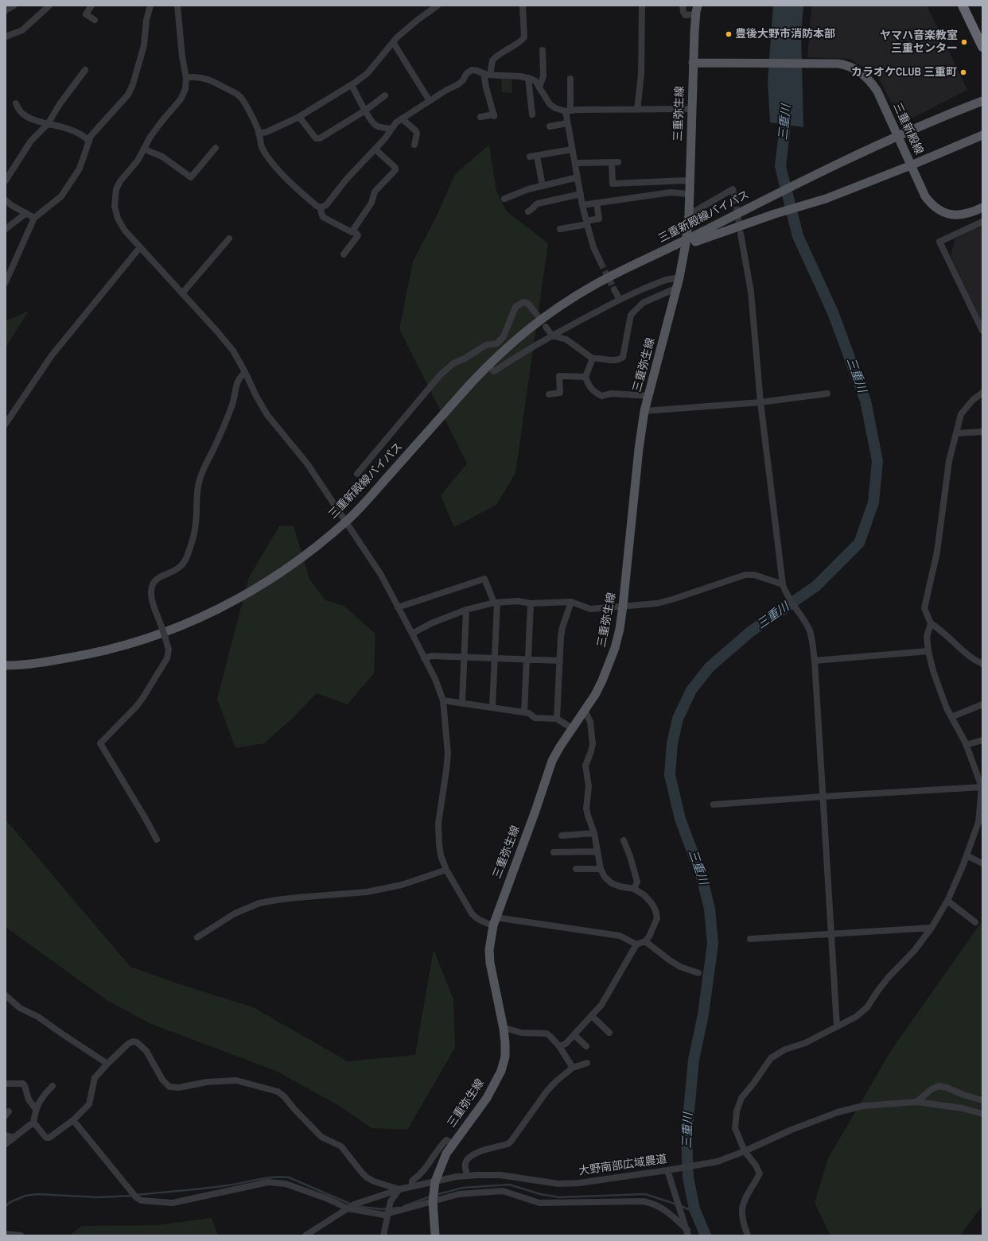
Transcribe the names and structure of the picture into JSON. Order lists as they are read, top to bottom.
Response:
{
  "streets": {
    "main road": ["三重弥生線", "三重新殿線", "三重新殿線バイパス"],
    "street": ["大野南部広域農道"]
  },
  "crossings": [
    ["三重弥生線", "三重新殿線"],
    ["三重弥生線", "大野南部広域農道"],
    ["三重新殿線", "三重新殿線バイパス"]
  ],
  "water": ["三重川"],
  "places": ["豊後大野市消防本部", "ヤマハ音楽教室 三重センター", "カラオケCLUB 三重町"]
}
